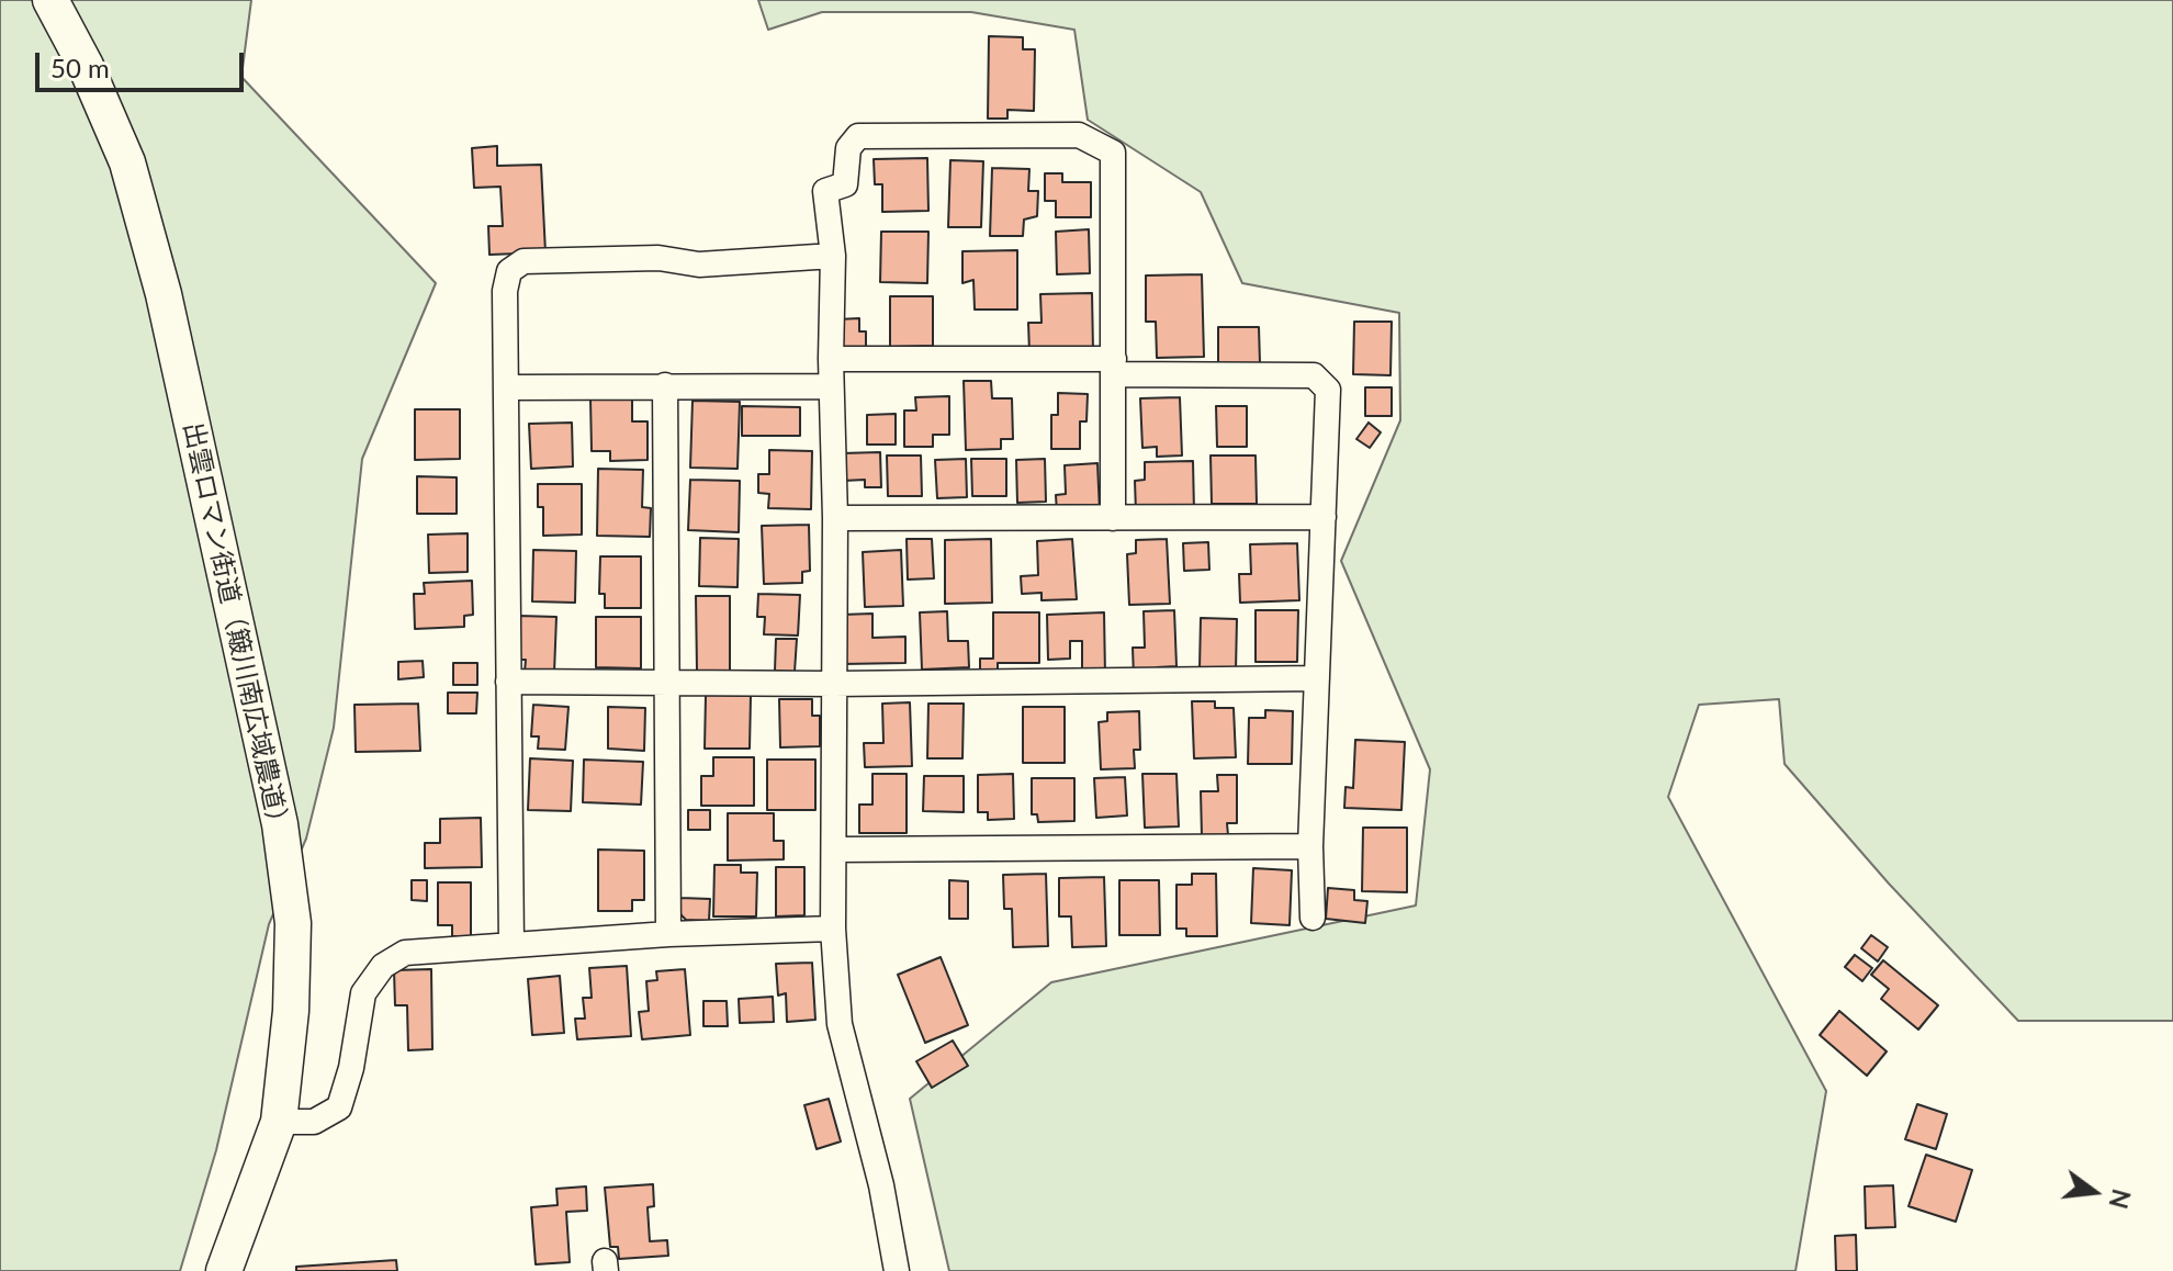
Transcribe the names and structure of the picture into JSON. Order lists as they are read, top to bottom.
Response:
{
  "streets": {
    "street": ["出雲ロマン街道（簸川南広域農道）"]
  },
  "scale_bar": "50 m",
  "north": "right"
}
